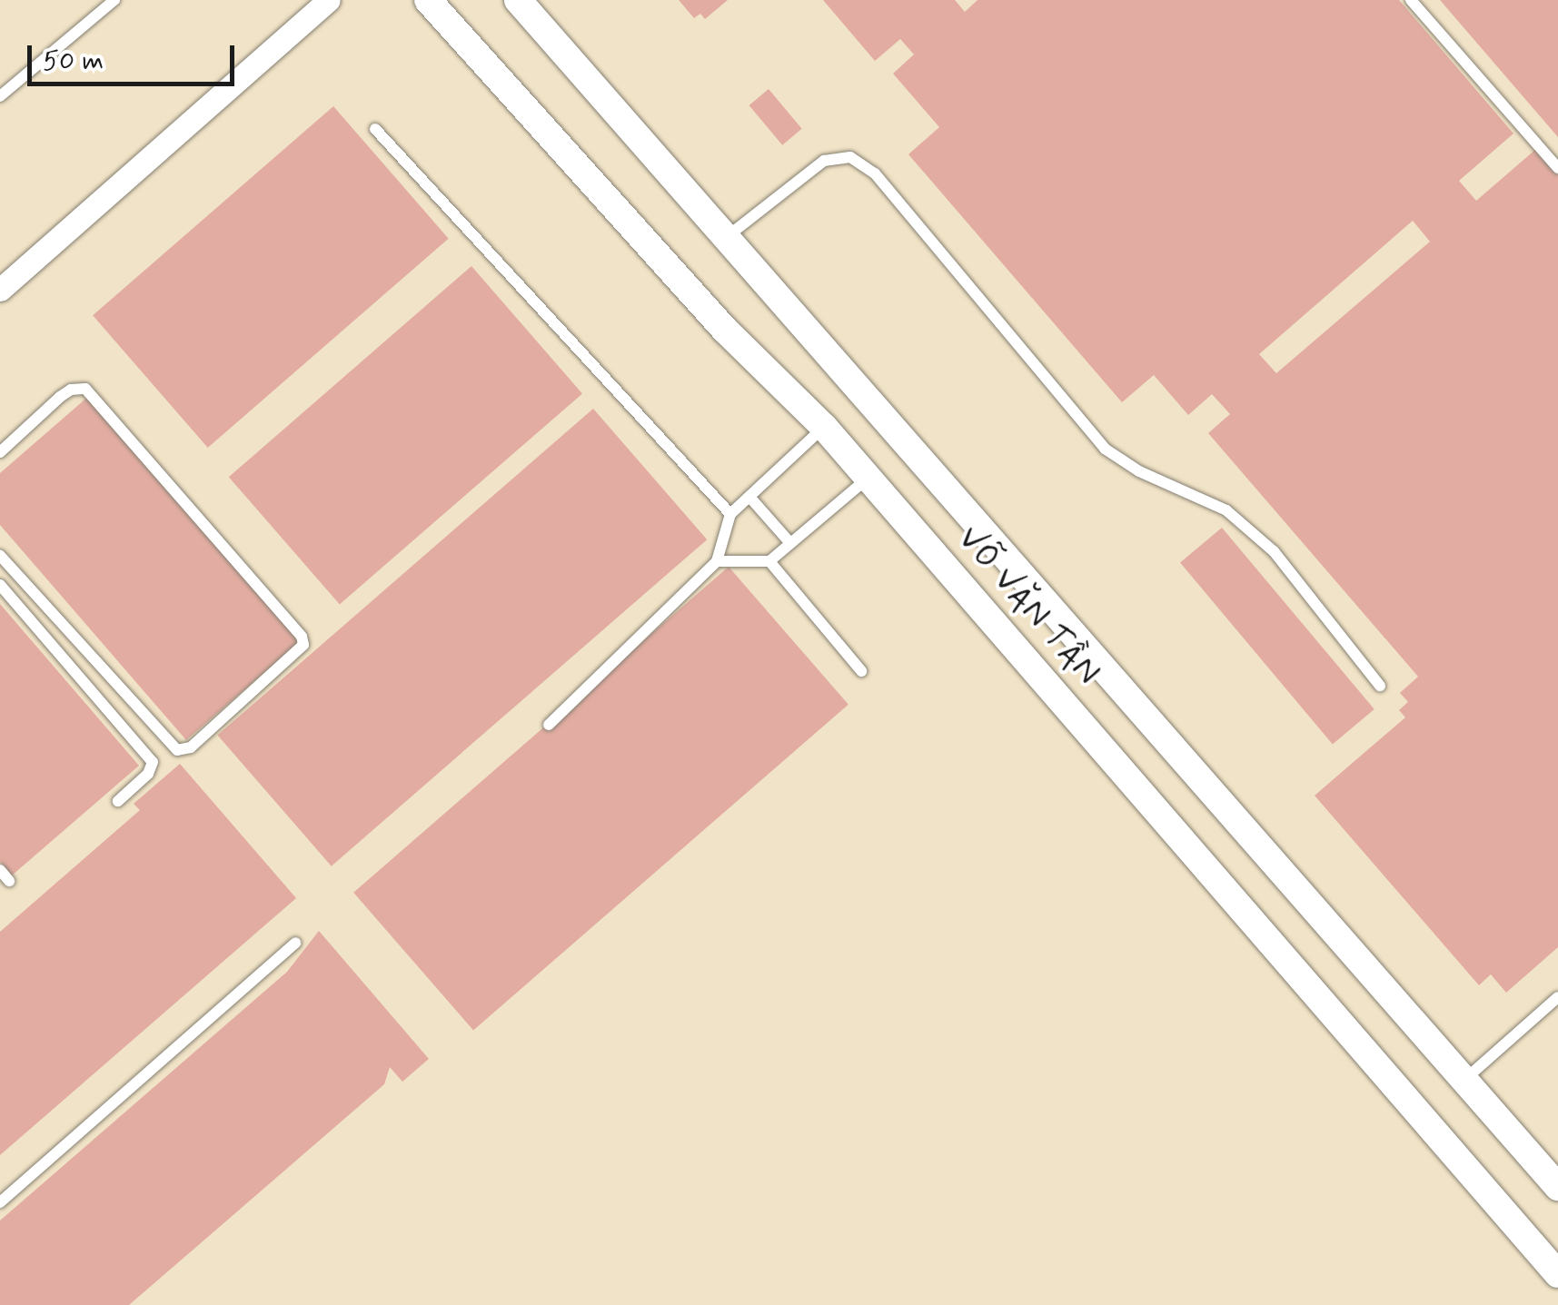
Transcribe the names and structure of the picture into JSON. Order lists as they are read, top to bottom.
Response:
{
  "streets": {
    "street": ["VÕ VĂN TẦN"]
  },
  "scale_bar": "50 m"
}
